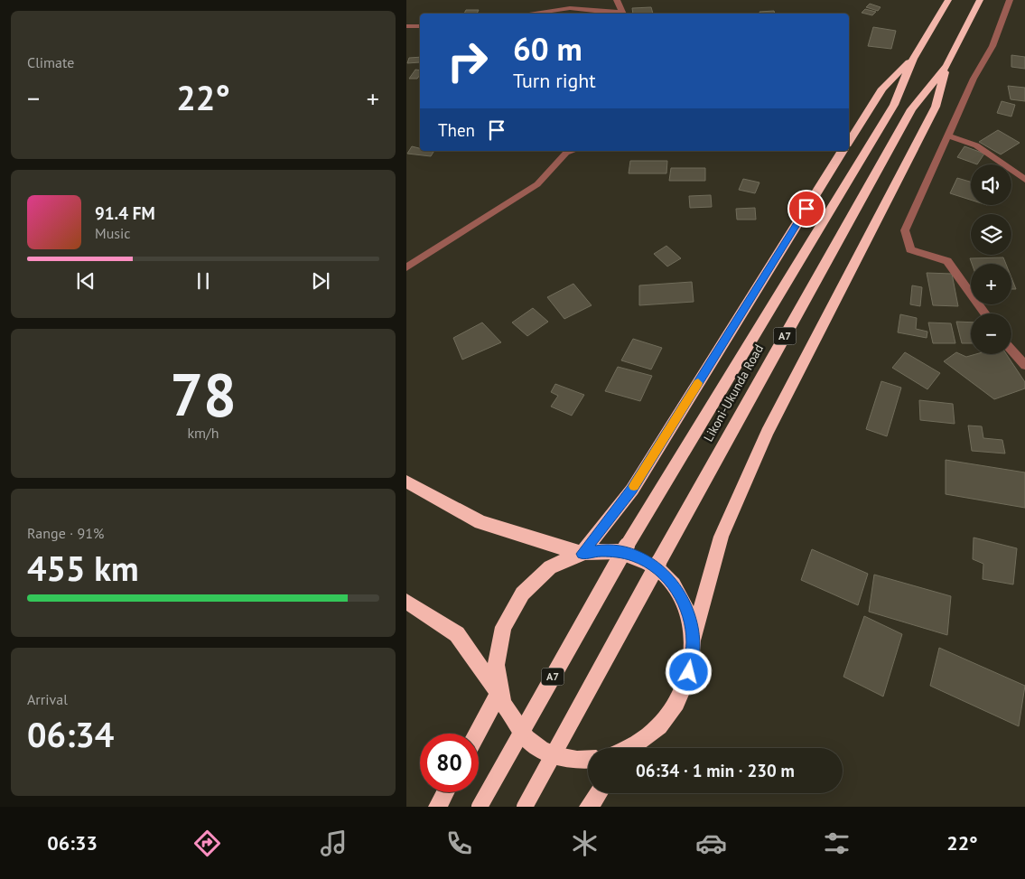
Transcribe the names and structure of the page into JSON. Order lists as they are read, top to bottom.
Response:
{
  "streets": {
    "highway": ["A7", "Likoni-Ukunda Road"]
  },
  "page": {
    "tile": [
      "Climate",
      ["78", "km/h"],
      ["Range · 91%", "455 km"],
      ["Arrival", "06:34"]
    ],
    "turn": ["60 m", "Turn right"],
    "heat": ["−", "22°", "+"],
    "then": "Then",
    "map_buttons": ["+", "−"],
    "song": ["91.4 FM", "Music"],
    "limit": "80",
    "trip": "06:34 · 1 min · 230 m",
    "tabs": ["06:33", "22°"]
  }
}
